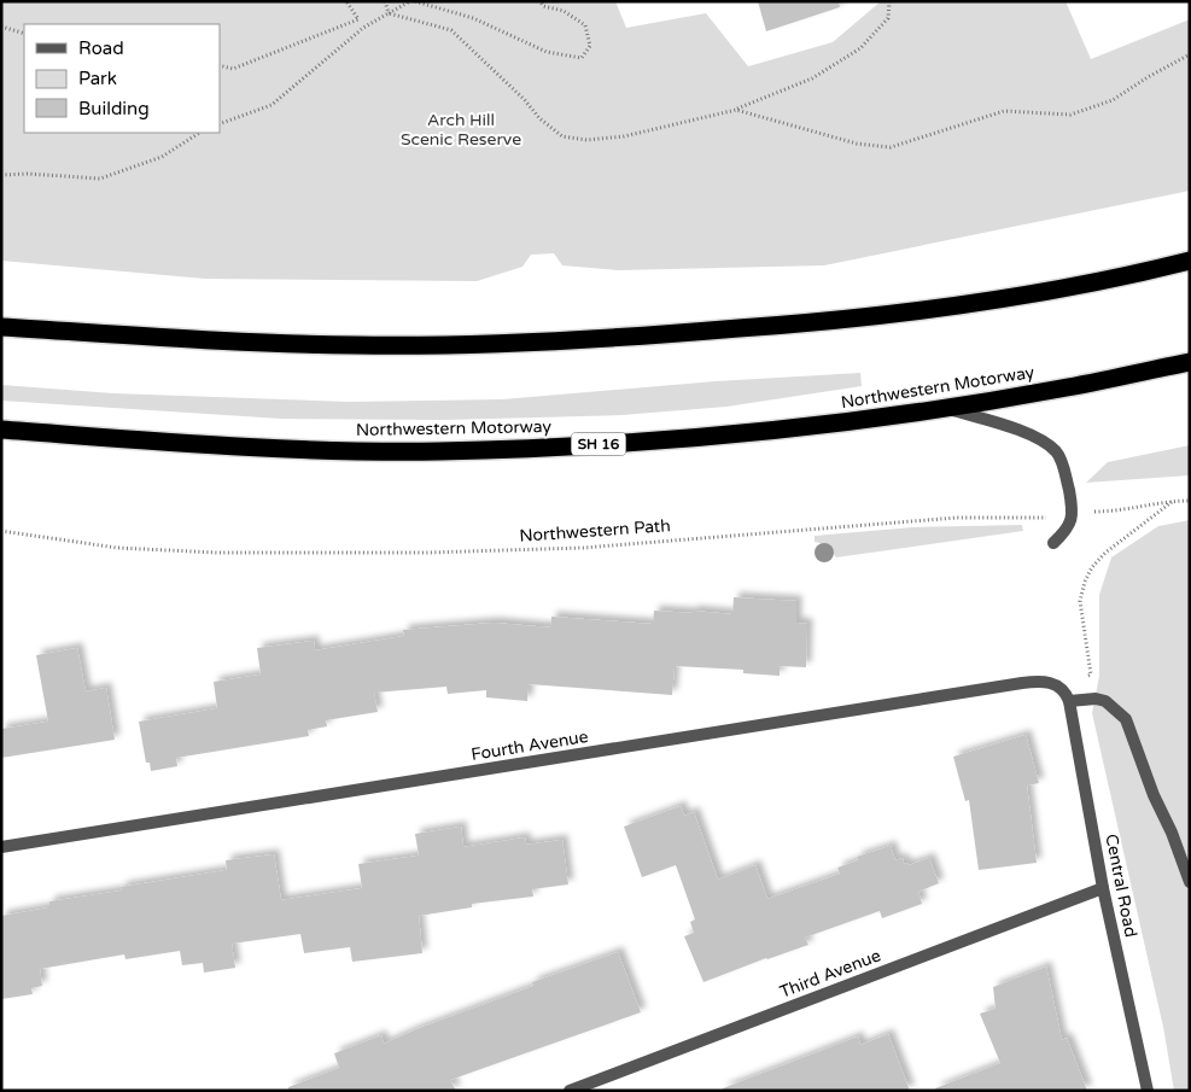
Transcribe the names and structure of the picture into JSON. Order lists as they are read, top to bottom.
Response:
{
  "streets": {
    "highway": ["Northwestern Motorway", "SH 16"],
    "street": ["Fourth Avenue", "Central Road", "Third Avenue"],
    "path": ["Northwestern Path"]
  },
  "crossings": [
    ["Fourth Avenue", "Central Road"],
    ["Central Road", "Third Avenue"]
  ],
  "parks": ["Arch Hill Scenic Reserve"],
  "legend": ["Road", "Park", "Building"]
}
